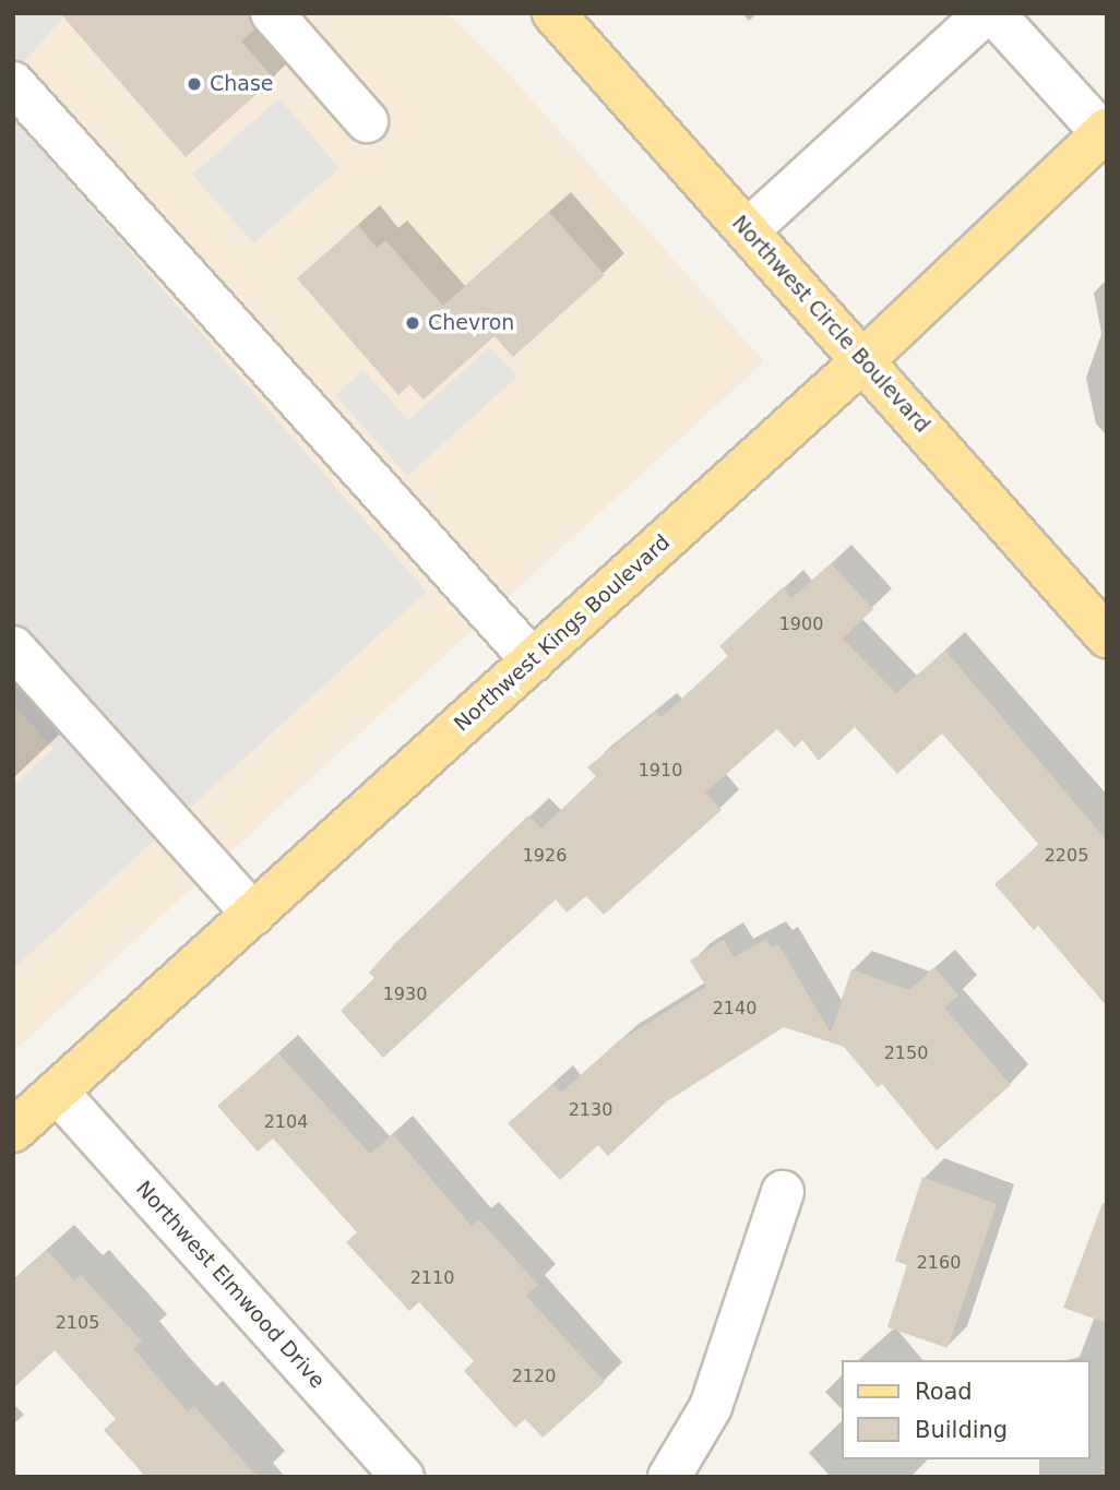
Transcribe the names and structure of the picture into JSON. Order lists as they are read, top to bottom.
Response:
{
  "streets": {
    "main road": ["Northwest Circle Boulevard", "Northwest Kings Boulevard"],
    "street": ["Northwest Elmwood Drive"]
  },
  "crossings": [
    ["Northwest Circle Boulevard", "Northwest Kings Boulevard"],
    ["Northwest Kings Boulevard", "Northwest Elmwood Drive"]
  ],
  "places": ["Chase", "Chevron"],
  "house_numbers": [
    "1900",
    "1910",
    "1926",
    "2205",
    "1930",
    "2140",
    "2150",
    "2130",
    "2104",
    "2160",
    "2110",
    "2105",
    "2120"
  ],
  "legend": ["Road", "Building"]
}
